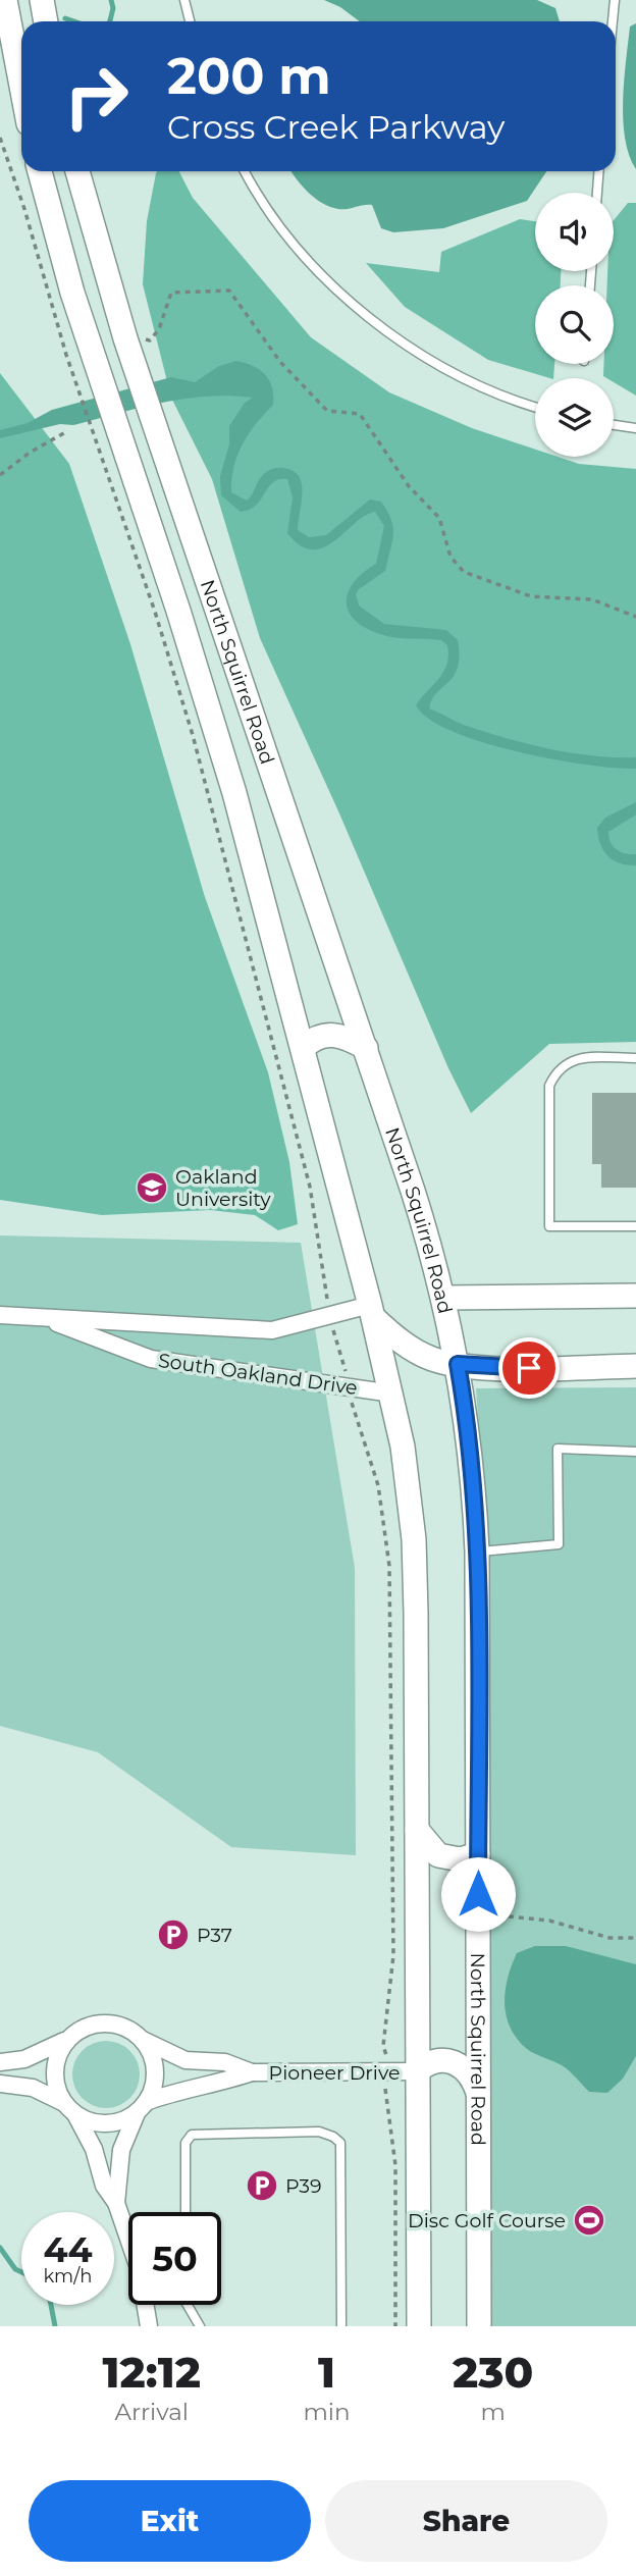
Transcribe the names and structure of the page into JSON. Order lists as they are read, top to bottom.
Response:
{
  "streets": {
    "main road": ["North Squirrel Road"],
    "street": ["South Oakland Drive", "Pioneer Drive"]
  },
  "crossings": [
    ["North Squirrel Road", "South Oakland Drive"],
    ["North Squirrel Road", "Pioneer Drive"]
  ],
  "places": {
    "school or university": ["Oakland University"],
    "parking": ["P37", "P39"],
    "sports": ["Disc Golf Course"]
  },
  "page": {
    "turn": ["200 m", "Cross Creek Parkway"],
    "speed": "44 km/h",
    "limit": "50",
    "eta": [
      "12:12",
      "Arrival",
      "1",
      "min",
      "230",
      "m"
    ],
    "buttons": ["Exit", "Share"]
  }
}
